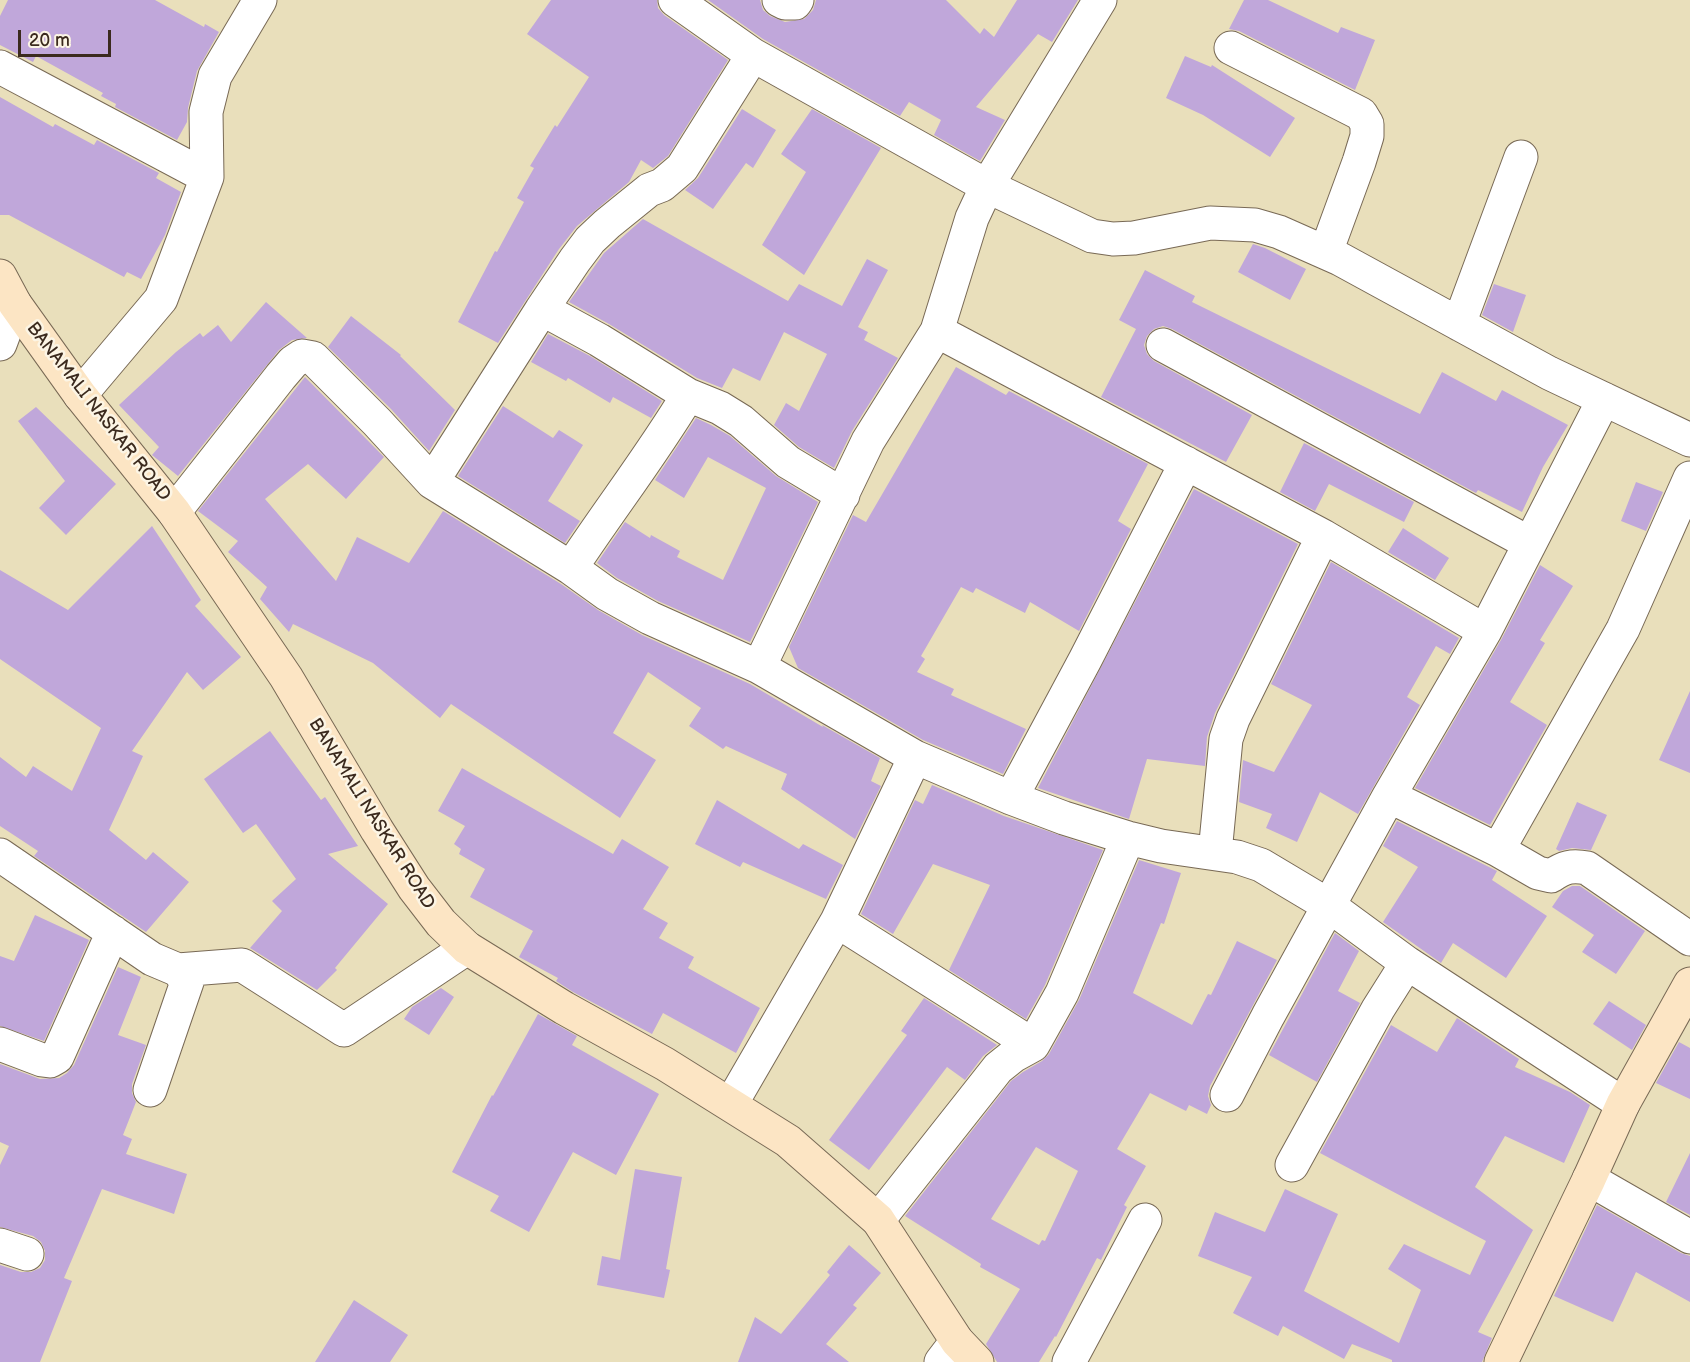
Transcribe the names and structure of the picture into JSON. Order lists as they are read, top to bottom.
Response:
{
  "streets": {
    "street": ["BANAMALI NASKAR ROAD"]
  },
  "scale_bar": "20 m"
}
